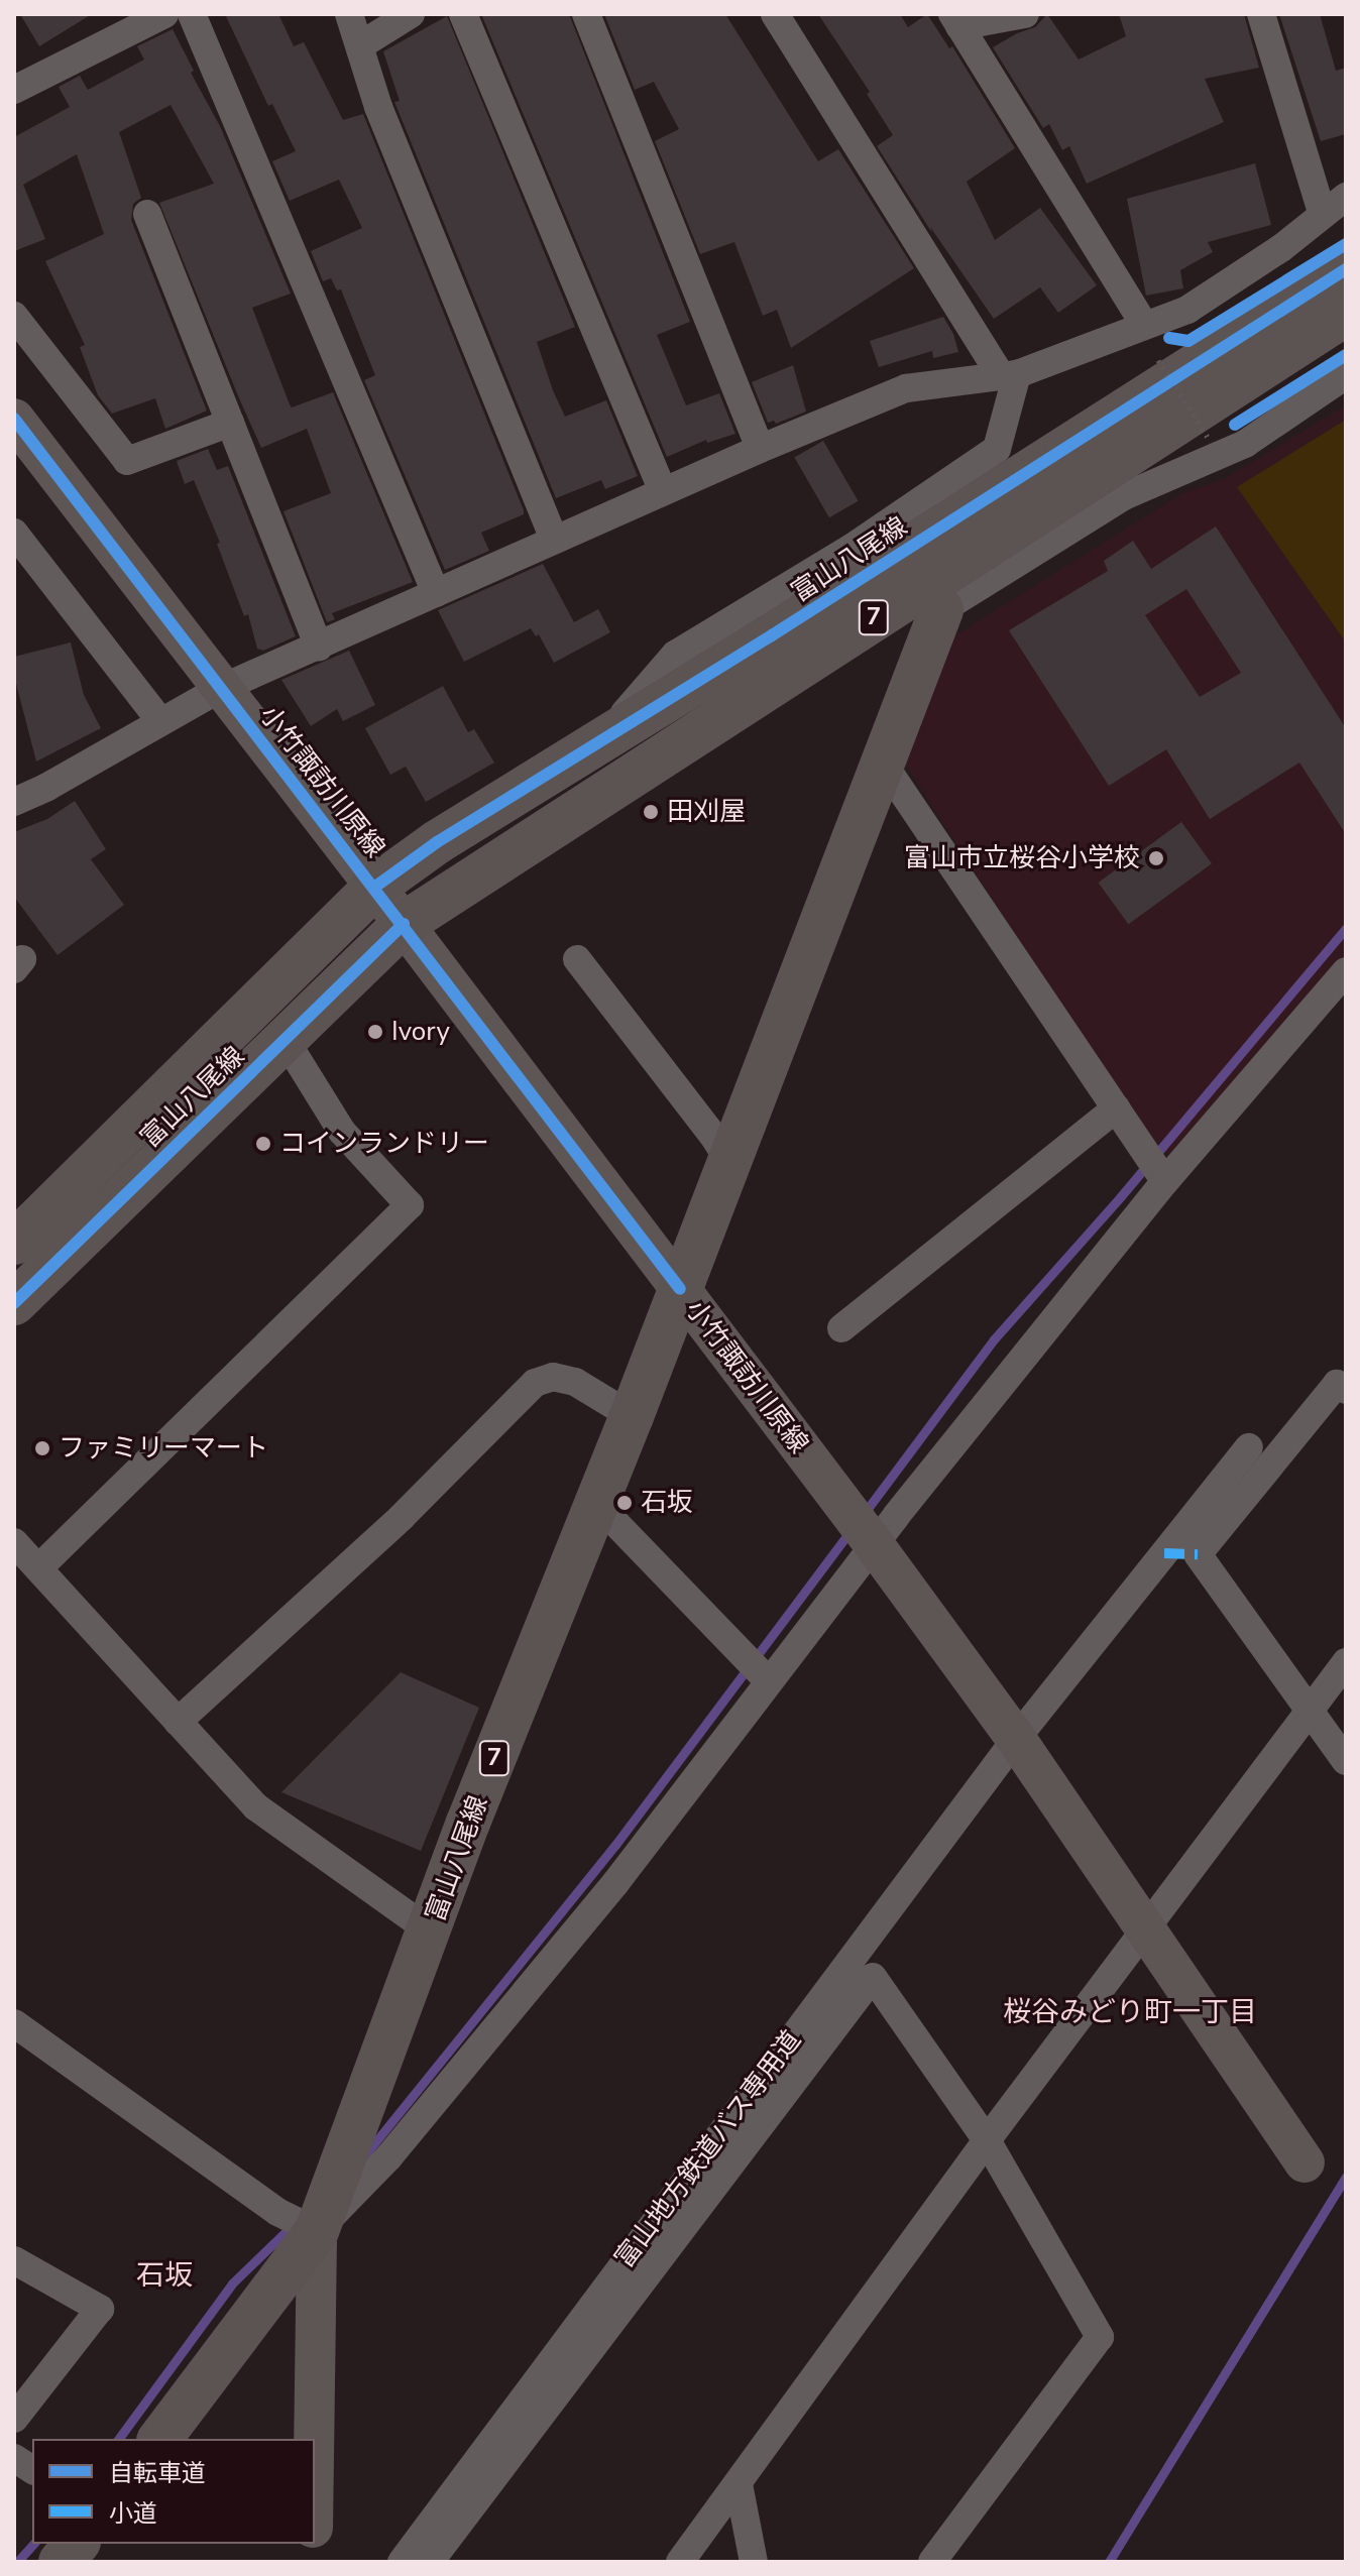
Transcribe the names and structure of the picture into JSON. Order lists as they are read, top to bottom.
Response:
{
  "streets": {
    "main road": ["富山八尾線", "7", "小竹諏訪川原線"],
    "street": ["富山地方鉄道バス専用道"]
  },
  "crossings": [
    ["富山八尾線", "小竹諏訪川原線"],
    ["小竹諏訪川原線", "富山地方鉄道バス専用道"]
  ],
  "districts": ["桜谷みどり町一丁目", "石坂"],
  "places": [
    "田刈屋",
    "富山市立桜谷小学校",
    "Ivory",
    "コインランドリー",
    "ファミリーマート",
    "石坂"
  ],
  "legend": ["自転車道", "小道"]
}
